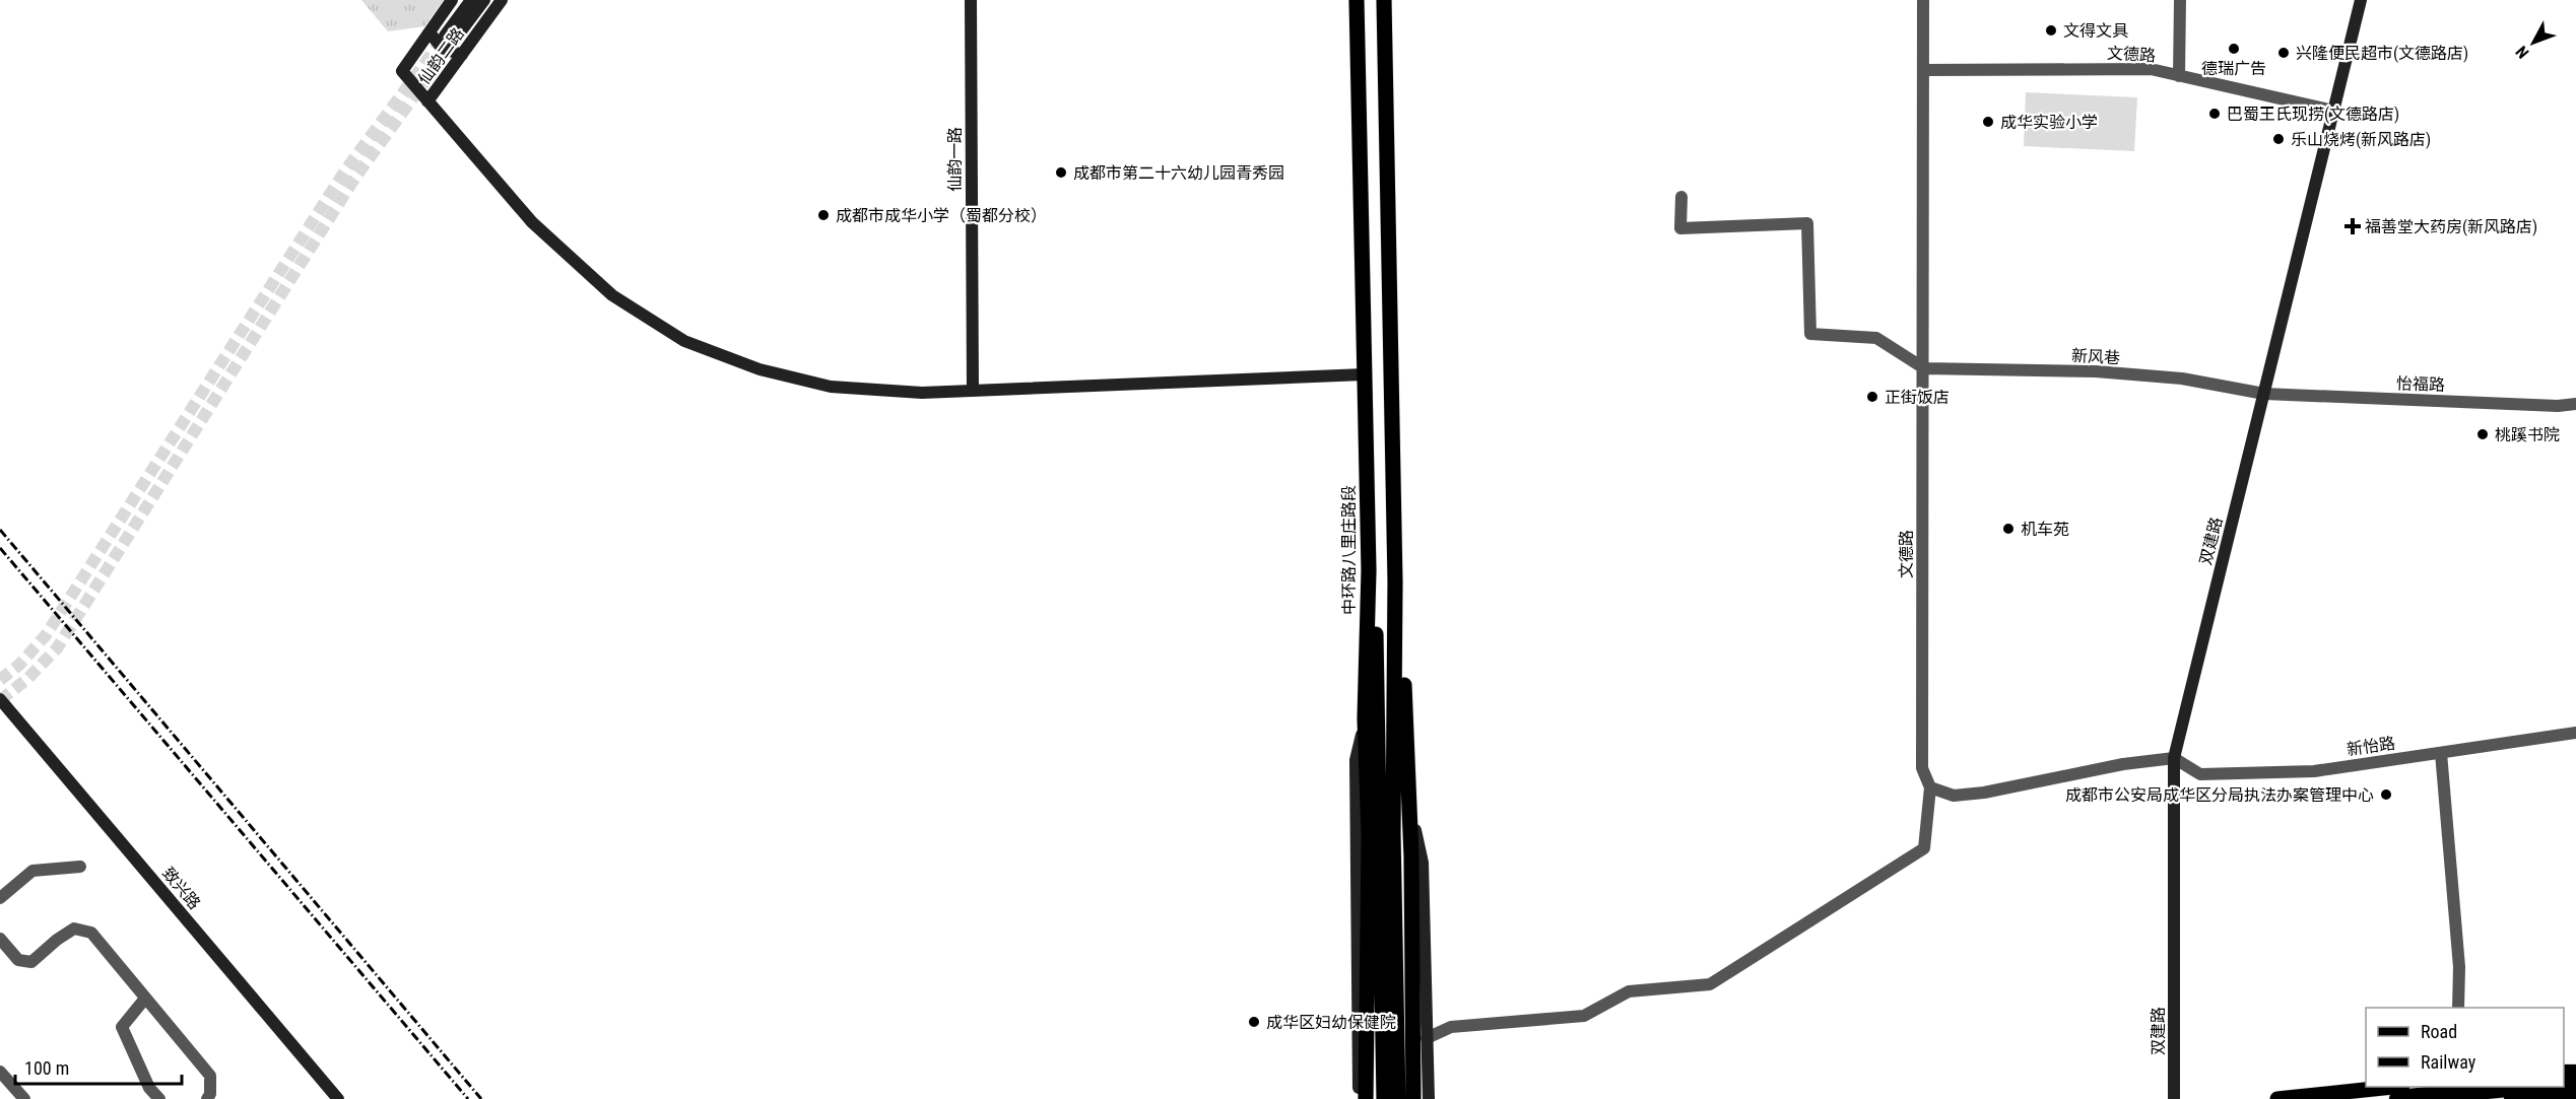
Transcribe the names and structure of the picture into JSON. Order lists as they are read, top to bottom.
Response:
{
  "streets": {
    "main road": ["中环路八里庄路段"],
    "street": [
      "文德路",
      "仙韵二路",
      "仙韵一路",
      "新风巷",
      "怡福路",
      "双建路",
      "新怡路",
      "致兴路"
    ]
  },
  "crossings": [
    ["文德路", "新风巷"],
    ["文德路", "双建路"],
    ["新风巷", "怡福路"],
    ["新风巷", "双建路"],
    ["怡福路", "双建路"],
    ["双建路", "新怡路"]
  ],
  "places": {
    "other": [
      "文得文具",
      "德瑞广告",
      "兴隆便民超市(文德路店)",
      "巴蜀王氏现捞(文德路店)",
      "成华实验小学",
      "乐山烧烤(新风路店)",
      "成都市第二十六幼儿园青秀园",
      "成都市成华小学（蜀都分校）",
      "正街饭店",
      "桃蹊书院",
      "机车苑",
      "成都市公安局成华区分局执法办案管理中心",
      "成华区妇幼保健院"
    ],
    "health": ["福善堂大药房(新风路店)"]
  },
  "legend": ["Road", "Railway"],
  "scale_bar": "100 m",
  "north": "bottom left"
}
